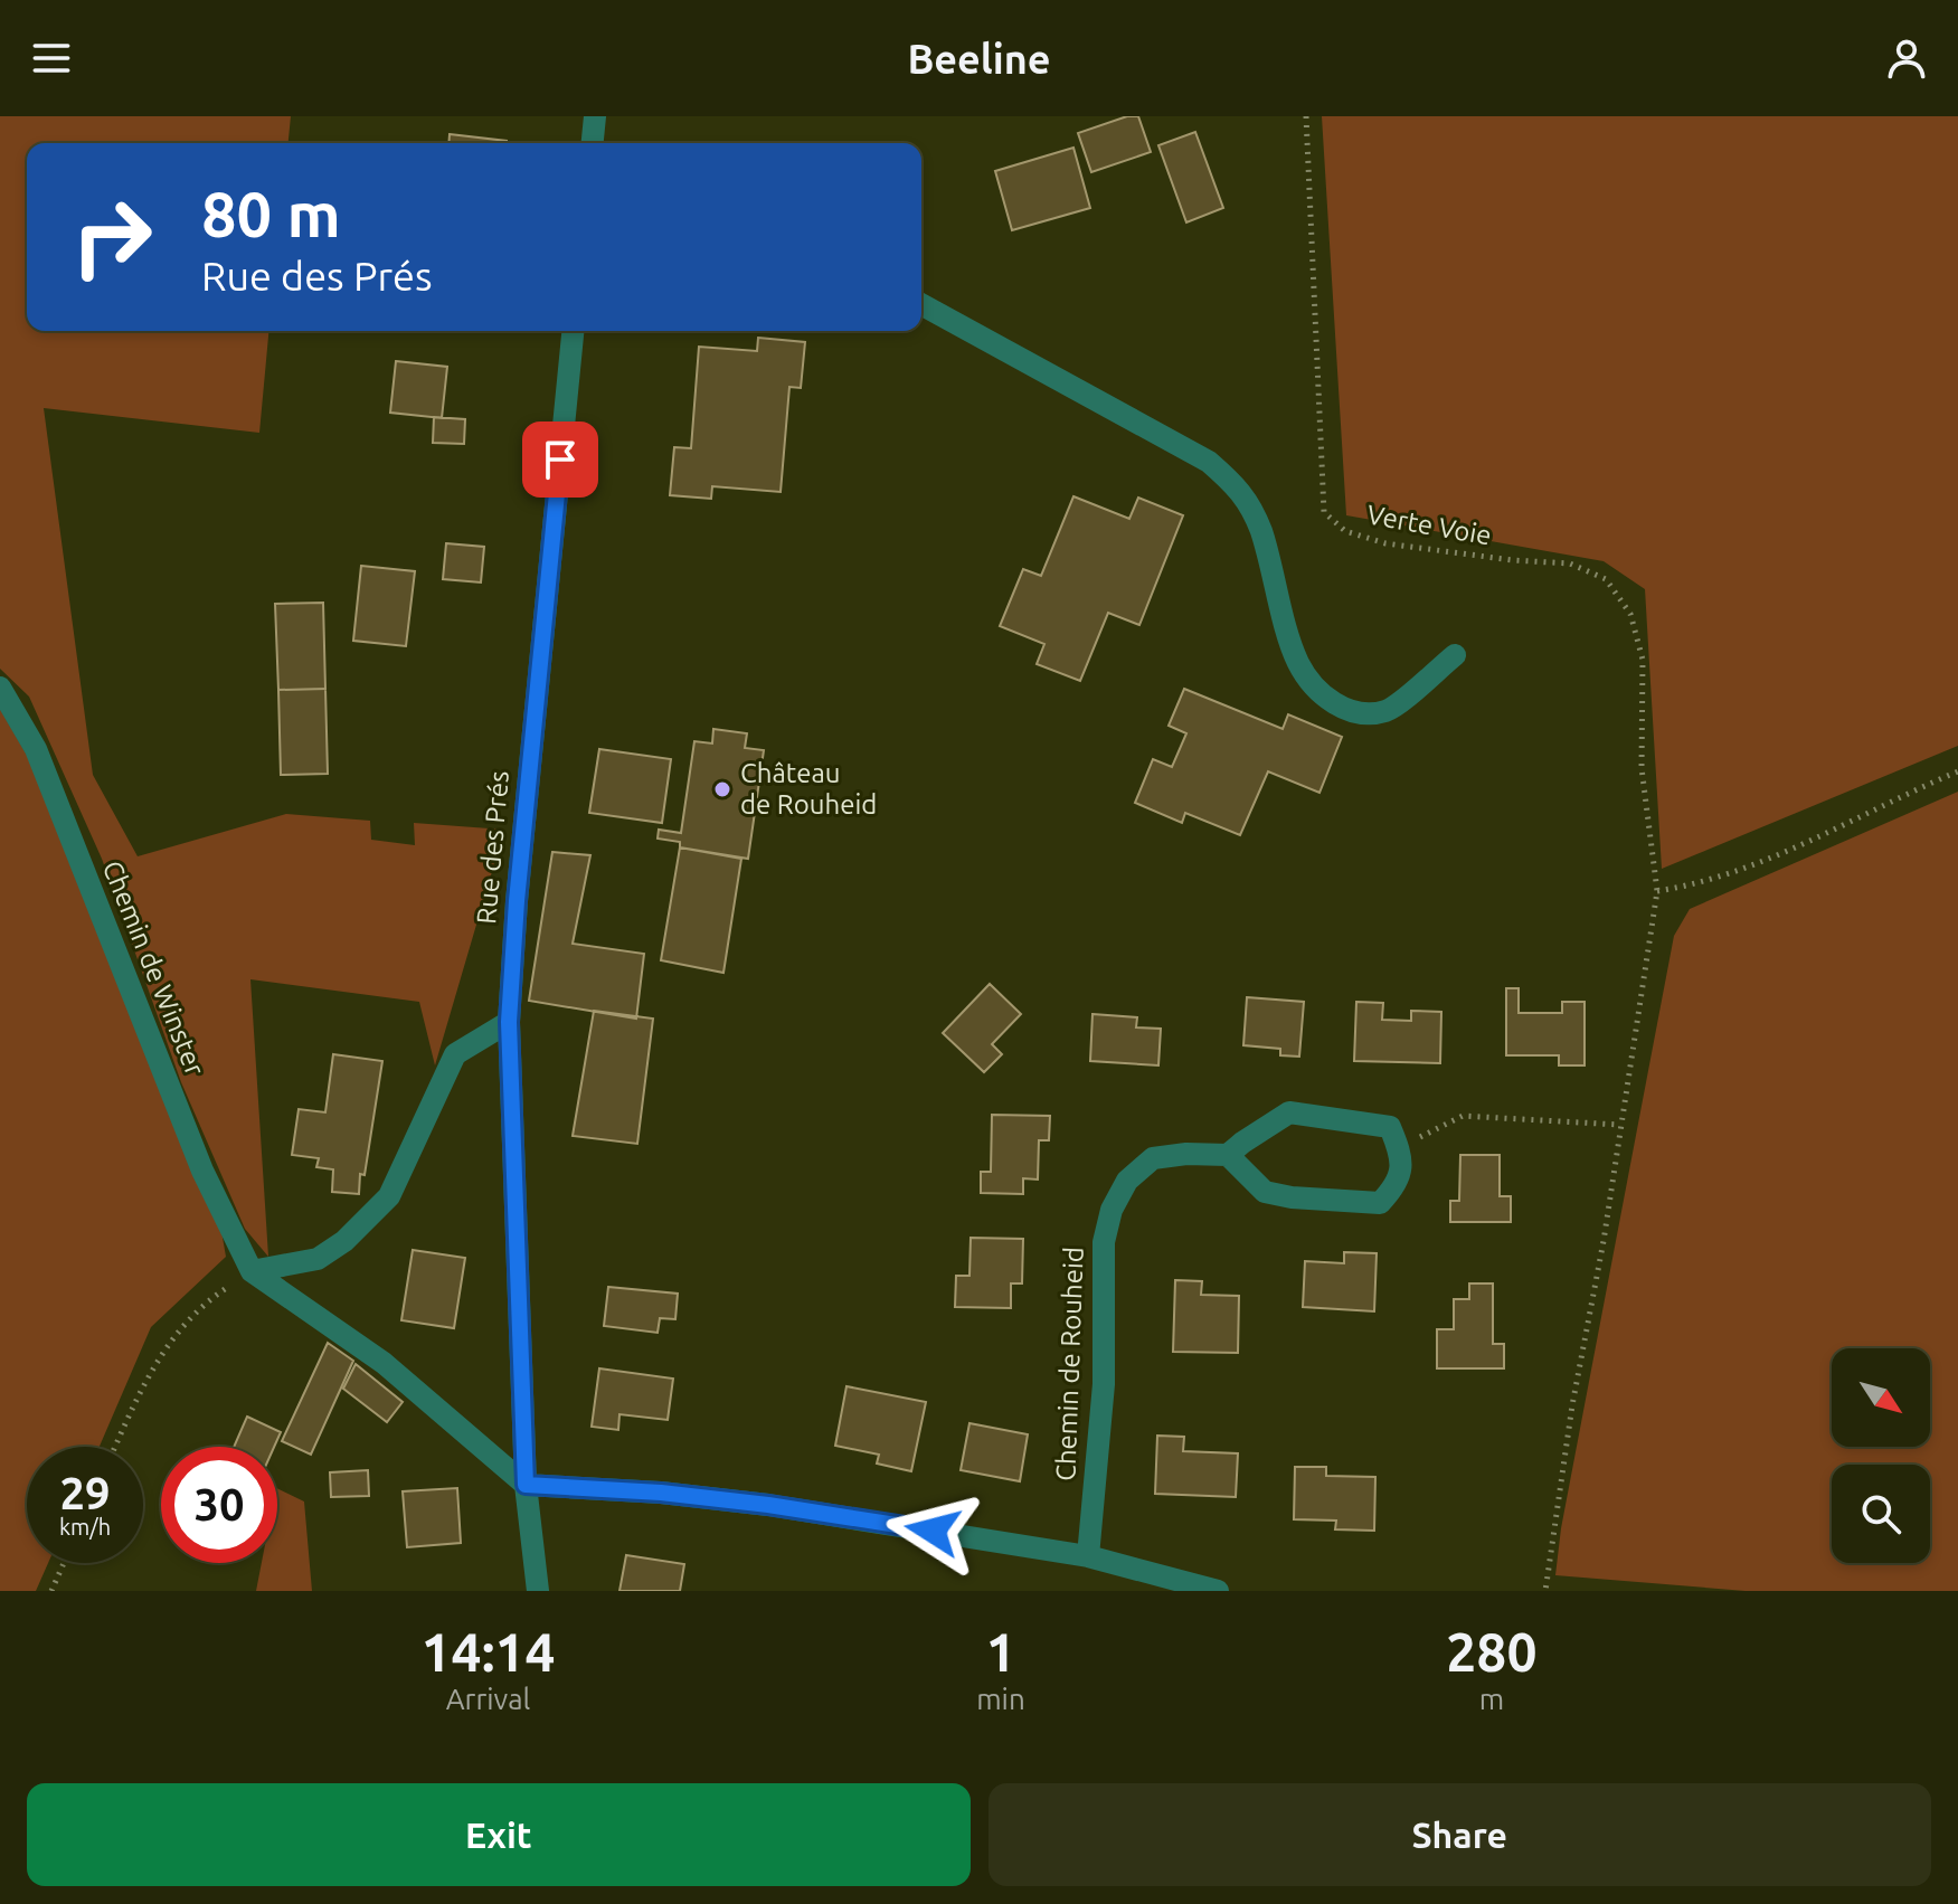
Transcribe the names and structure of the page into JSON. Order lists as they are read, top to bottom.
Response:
{
  "streets": {
    "street": ["Rue des Prés", "Chemin de Winster", "Chemin de Rouheid"],
    "path": ["Verte Voie"]
  },
  "places": ["Château de Rouheid"],
  "north": "bottom right",
  "page": {
    "header": "Beeline",
    "turn": ["80 m", "Rue des Prés"],
    "speed": "29 km/h",
    "limit": "30",
    "eta": [
      "14:14",
      "Arrival",
      "1",
      "min",
      "280",
      "m"
    ],
    "buttons": ["Exit", "Share"]
  }
}
